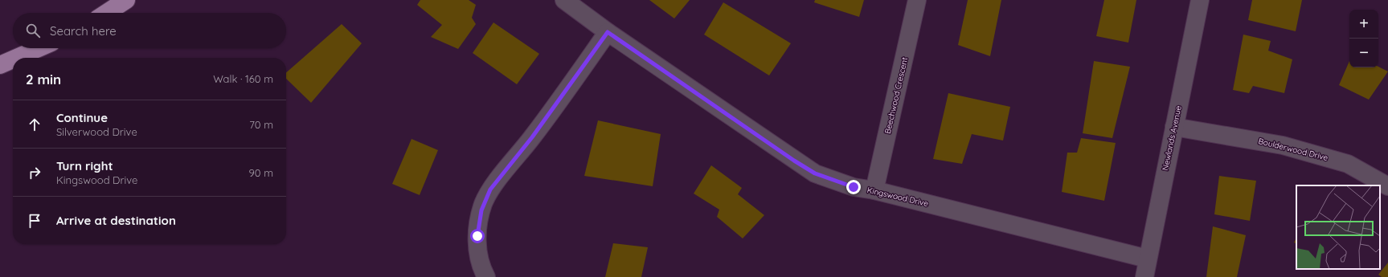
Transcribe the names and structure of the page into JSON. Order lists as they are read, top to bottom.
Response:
{
  "streets": {
    "street": [
      "Beechwood Crescent",
      "Newlands Avenue",
      "Boulderwood Drive",
      "Kingswood Drive"
    ]
  },
  "crossings": [
    ["Beechwood Crescent", "Kingswood Drive"],
    ["Newlands Avenue", "Boulderwood Drive"],
    ["Newlands Avenue", "Kingswood Drive"]
  ],
  "page": {
    "map_buttons": ["+", "−"],
    "search": "Search here",
    "heading": ["2 min", "Walk · 160 m"],
    "list": [
      ["Continue", "Silverwood Drive", "70 m"],
      ["Turn right", "Kingswood Drive", "90 m"],
      "Arrive at destination"
    ]
  }
}
